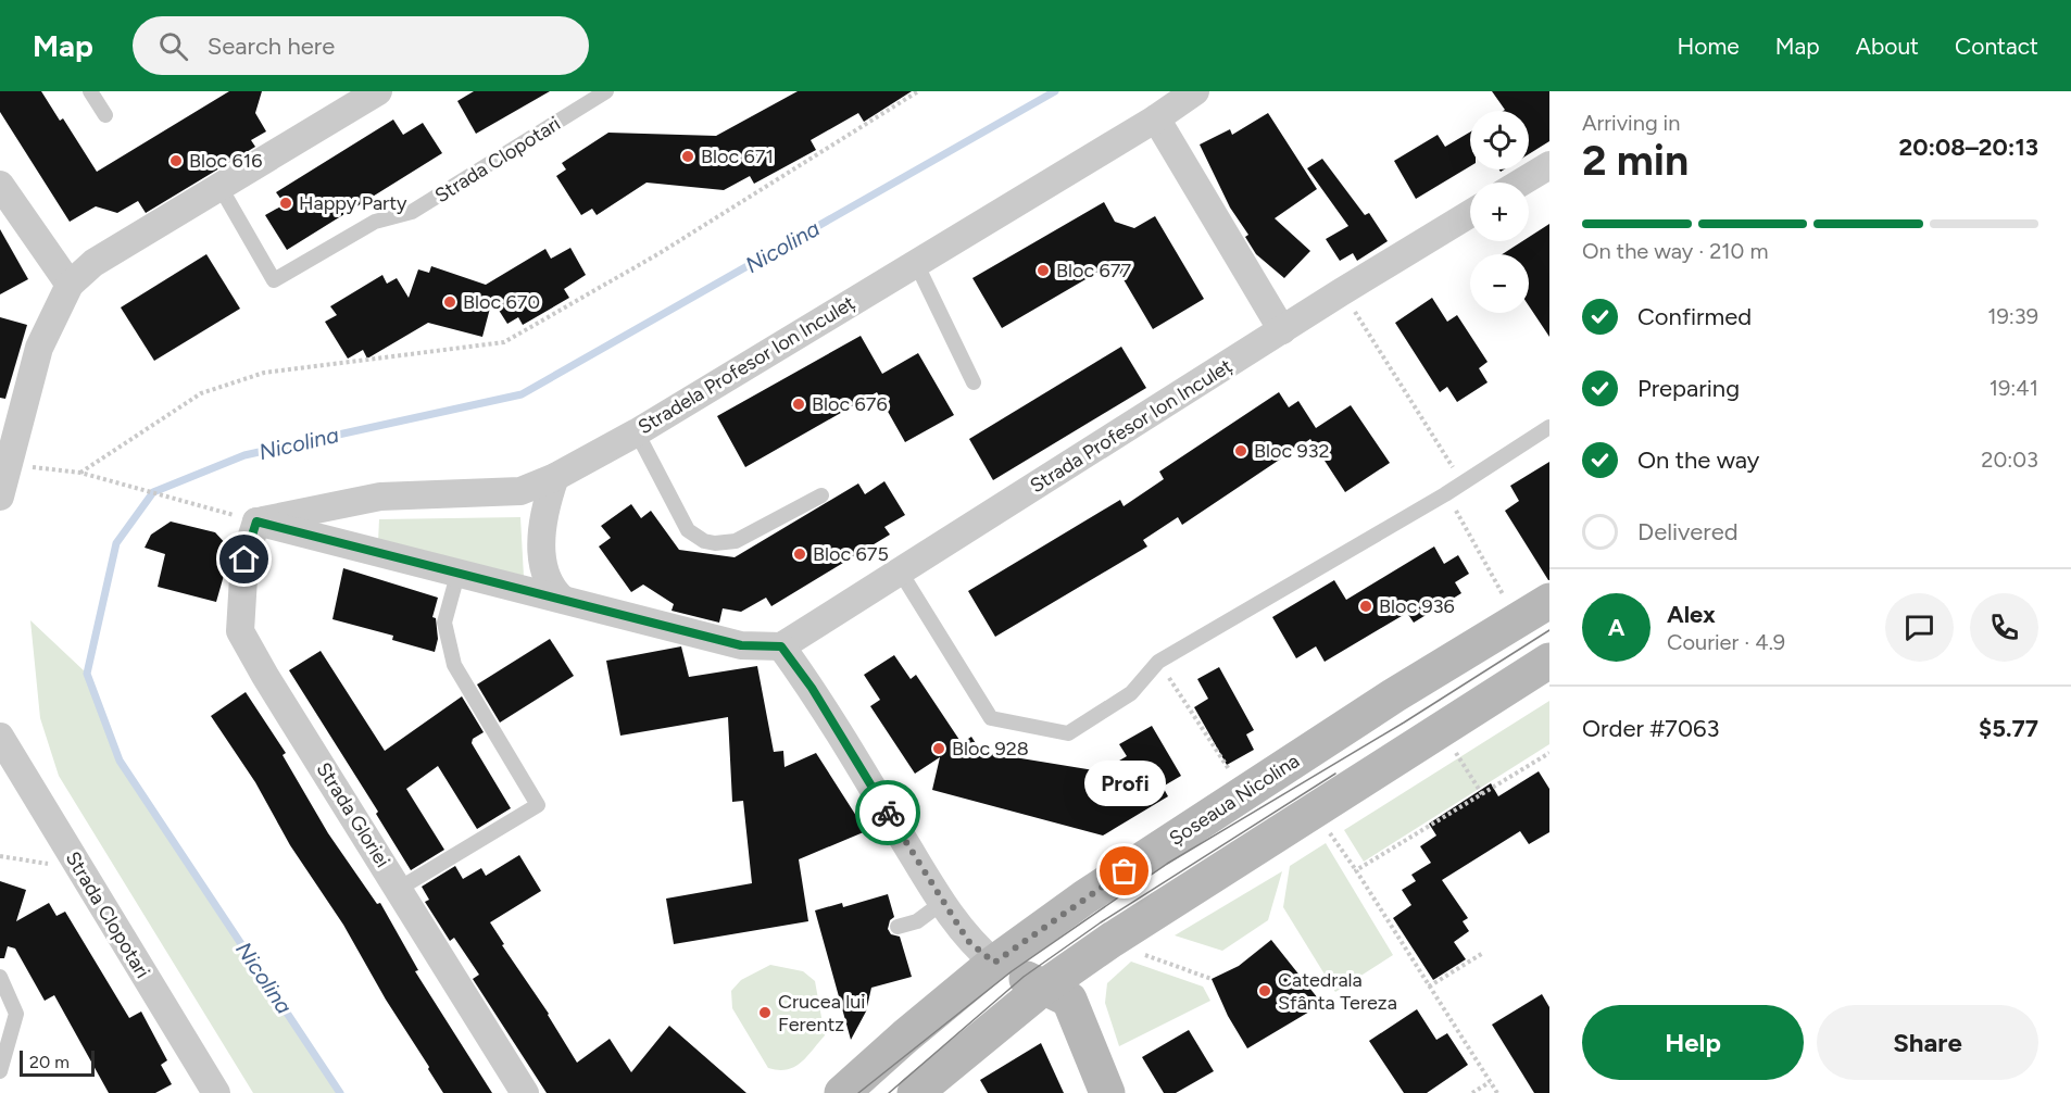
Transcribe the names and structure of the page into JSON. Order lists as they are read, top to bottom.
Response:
{
  "streets": {
    "main road": ["Șoseaua Nicolina"],
    "street": [
      "Strada Clopotari",
      "Stradela Profesor Ion Inculeț",
      "Strada Profesor Ion Inculeț",
      "Strada Gloriei"
    ]
  },
  "crossings": [
    ["Stradela Profesor Ion Inculeț", "Strada Gloriei"]
  ],
  "water": ["Nicolina"],
  "places": [
    "Bloc 671",
    "Bloc 616",
    "Happy Party",
    "Bloc 677",
    "Bloc 670",
    "Bloc 676",
    "Bloc 932",
    "Bloc 675",
    "Bloc 936",
    "Bloc 928",
    "Profi",
    "Catedrala Sfânta Tereza",
    "Crucea lui Ferentz"
  ],
  "scale_bar": "20 m",
  "page": {
    "header": "Map",
    "search": "Search here",
    "nav": [
      "Home",
      "Map",
      "About",
      "Contact"
    ],
    "heading": ["2 min", "Arriving in", "20:08–20:13"],
    "panel": [
      "Alex",
      "Courier · 4.9",
      "Order #7063",
      "$5.77"
    ],
    "map_buttons": ["+", "−"],
    "bar": "On the way · 210 m",
    "list": [
      ["Confirmed", "19:39"],
      ["Preparing", "19:41"],
      ["On the way", "20:03"],
      "Delivered"
    ],
    "round": "A",
    "bubble": "Profi",
    "buttons": ["Help", "Share"],
    "scale": "20 m"
  }
}
